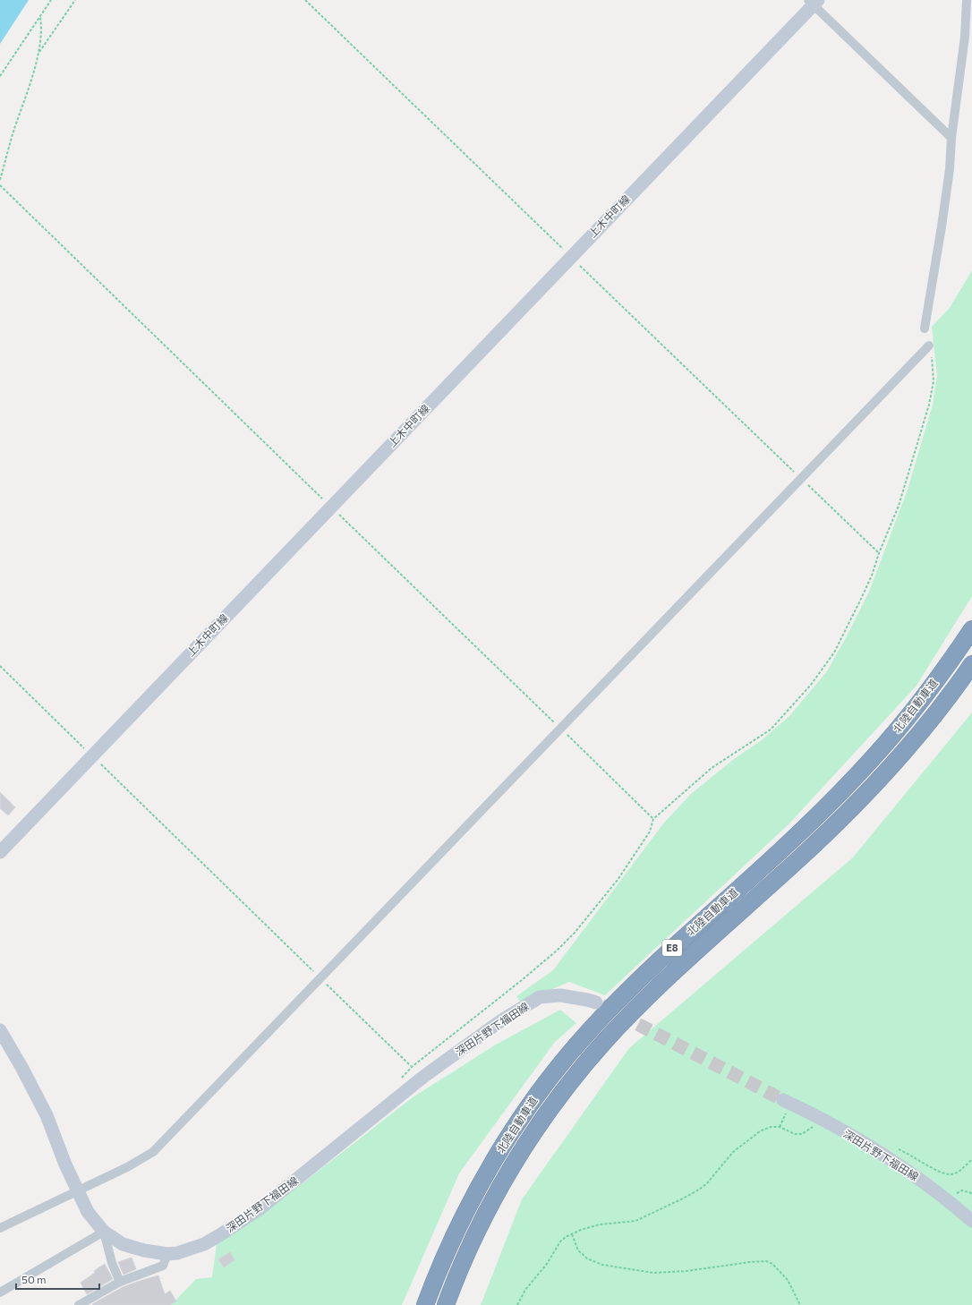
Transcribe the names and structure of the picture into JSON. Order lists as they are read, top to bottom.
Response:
{
  "streets": {
    "highway": ["北陸自動車道", "E8"],
    "main road": ["上木中町線", "深田片野下福田線"]
  },
  "scale_bar": "50 m"
}
